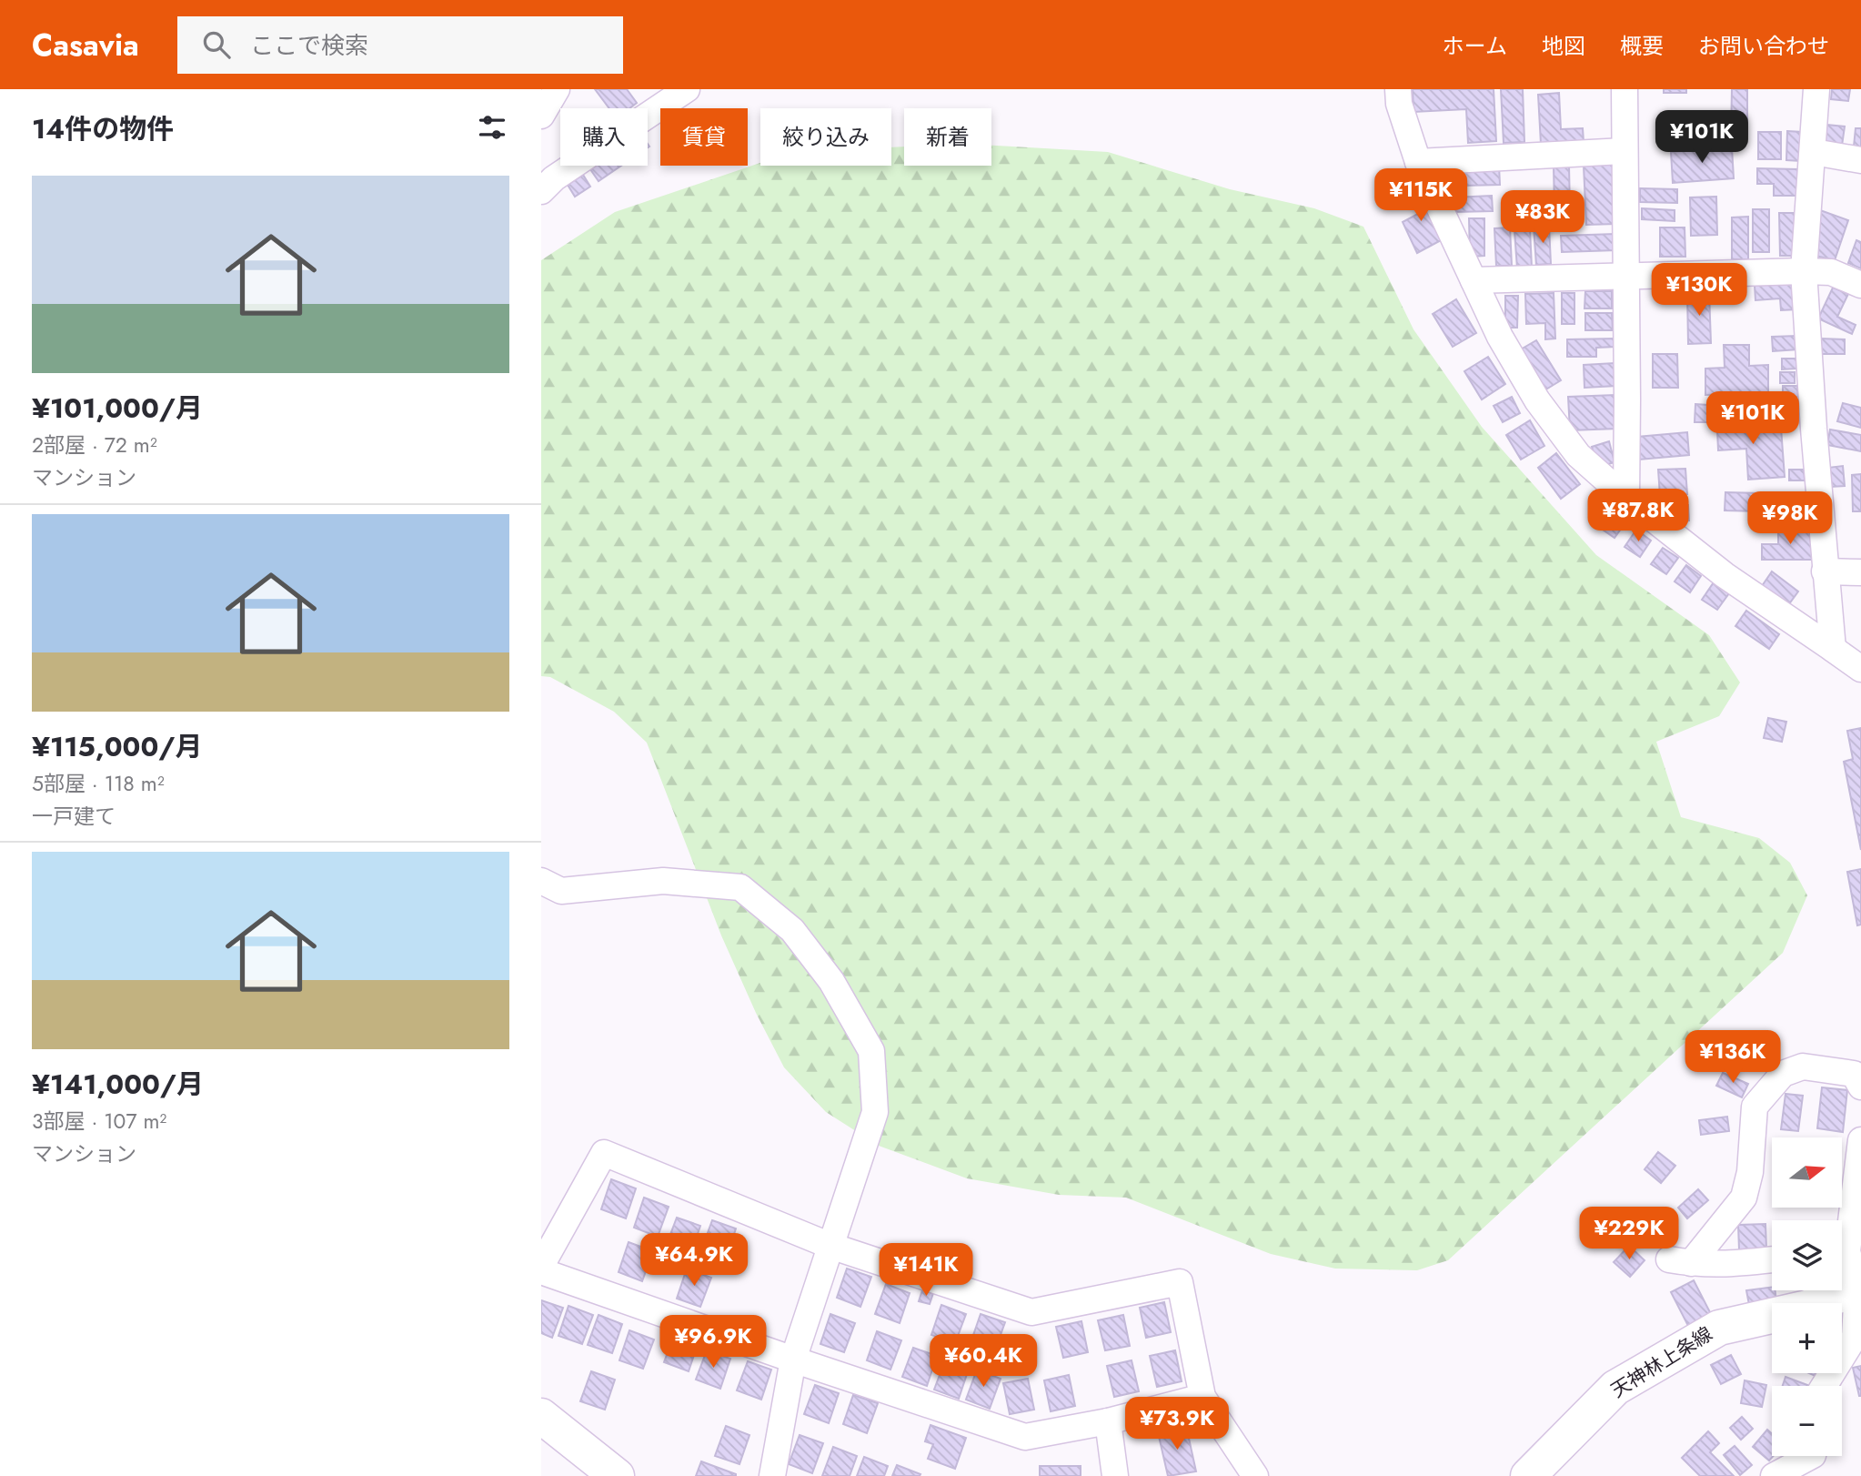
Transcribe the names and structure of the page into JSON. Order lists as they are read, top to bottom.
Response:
{
  "streets": {
    "main road": ["天神林上条線"]
  },
  "north": "right",
  "page": {
    "header": "Casavia",
    "search": "ここで検索",
    "nav": [
      "ホーム",
      "地図",
      "概要",
      "お問い合わせ"
    ],
    "heading": "14件の物件",
    "chip": [
      "購入",
      "賃貸",
      "絞り込み",
      "新着"
    ],
    "price": [
      "¥101K",
      "¥115K",
      "¥83K",
      "¥130K",
      "¥101K",
      "¥87.8K",
      "¥98K",
      "¥136K",
      "¥229K",
      "¥64.9K",
      "¥141K",
      "¥96.9K",
      "¥60.4K",
      "¥73.9K"
    ],
    "list": [
      {
        "name": "¥101,000/月",
        "note": "2部屋 · 72 m² · マンション"
      },
      {
        "name": "¥115,000/月",
        "note": "5部屋 · 118 m² · 一戸建て"
      },
      {
        "name": "¥141,000/月",
        "note": "3部屋 · 107 m² · マンション"
      }
    ],
    "map_buttons": ["+", "−"]
  }
}
